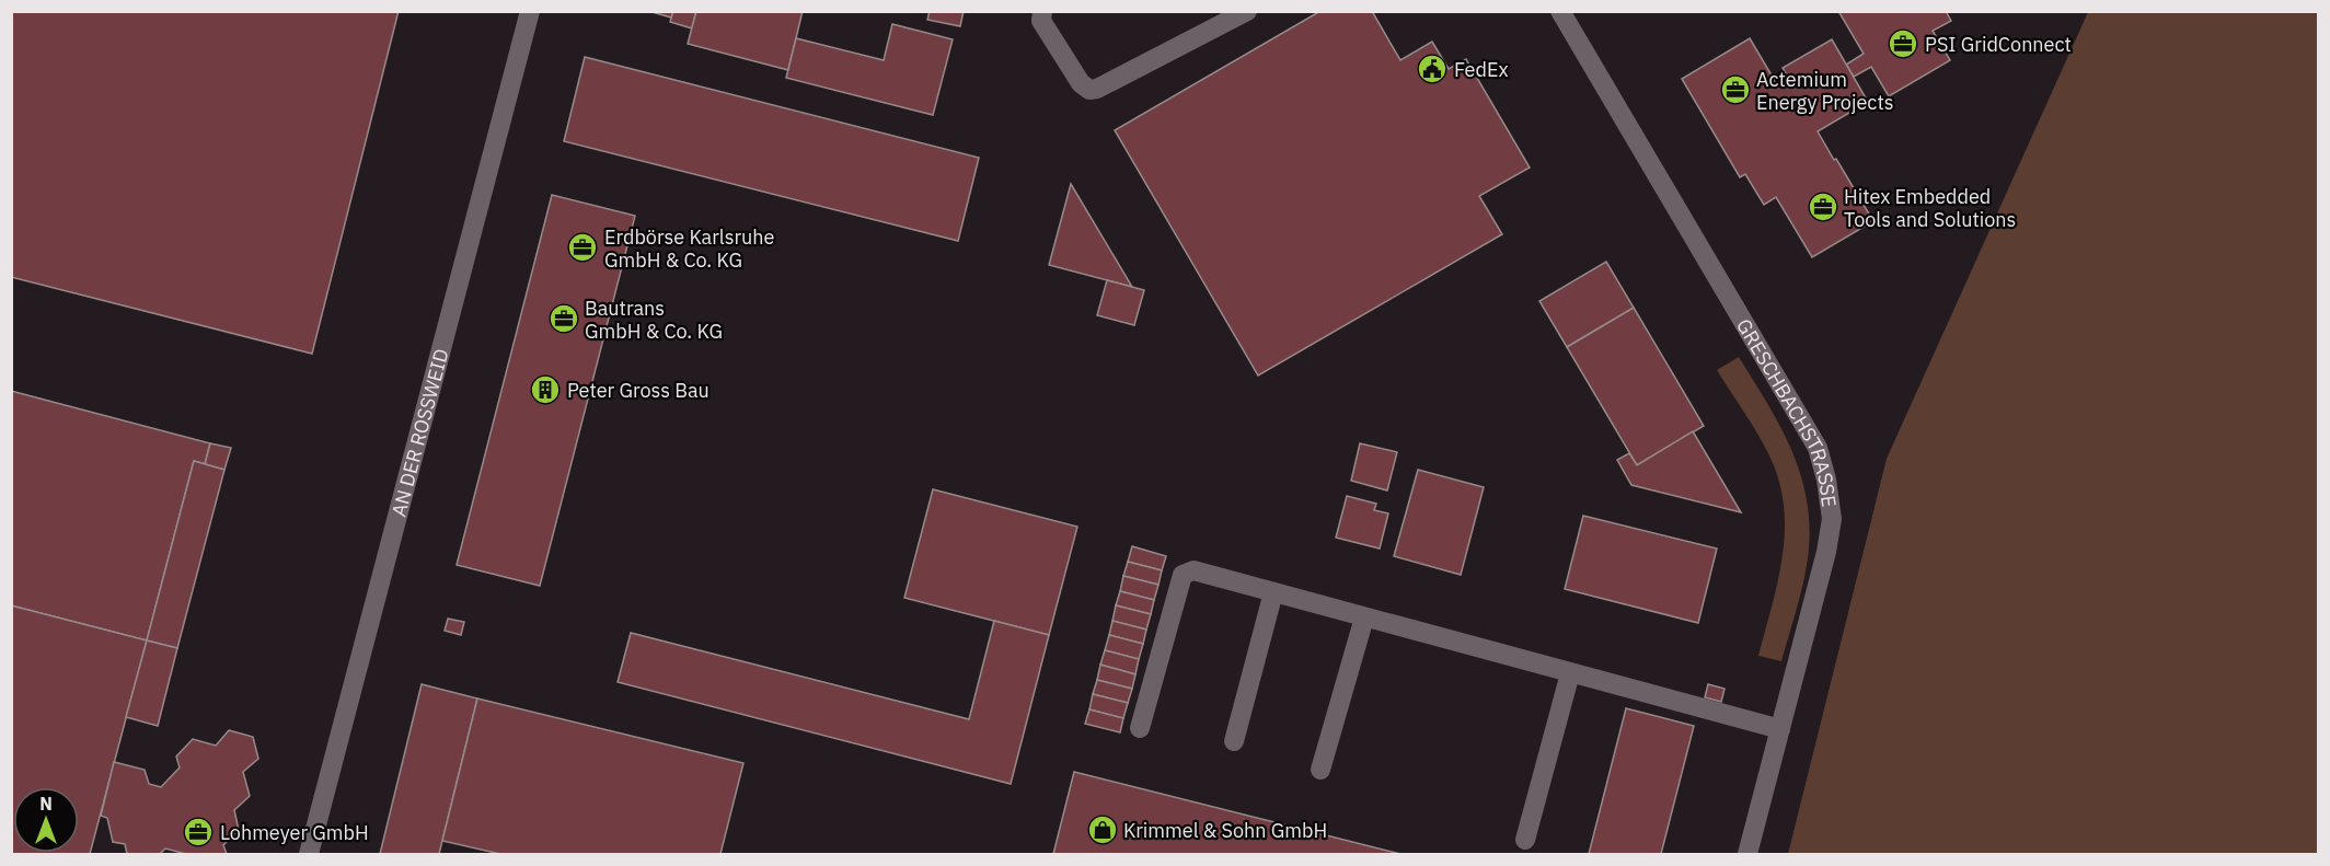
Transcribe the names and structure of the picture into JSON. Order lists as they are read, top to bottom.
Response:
{
  "streets": {
    "street": ["GRESCHBACHSTRASSE", "AN DER ROSSWEID"]
  },
  "places": {
    "office": [
      "PSI GridConnect",
      "Actemium Energy Projects",
      "Hitex Embedded Tools and Solutions",
      "Erdbörse Karlsruhe GmbH & Co. KG",
      "Bautrans GmbH & Co. KG",
      "Lohmeyer GmbH"
    ],
    "public building": ["FedEx"],
    "building": ["Peter Gross Bau"],
    "shop": ["Krimmel & Sohn GmbH"]
  },
  "north": "top"
}
